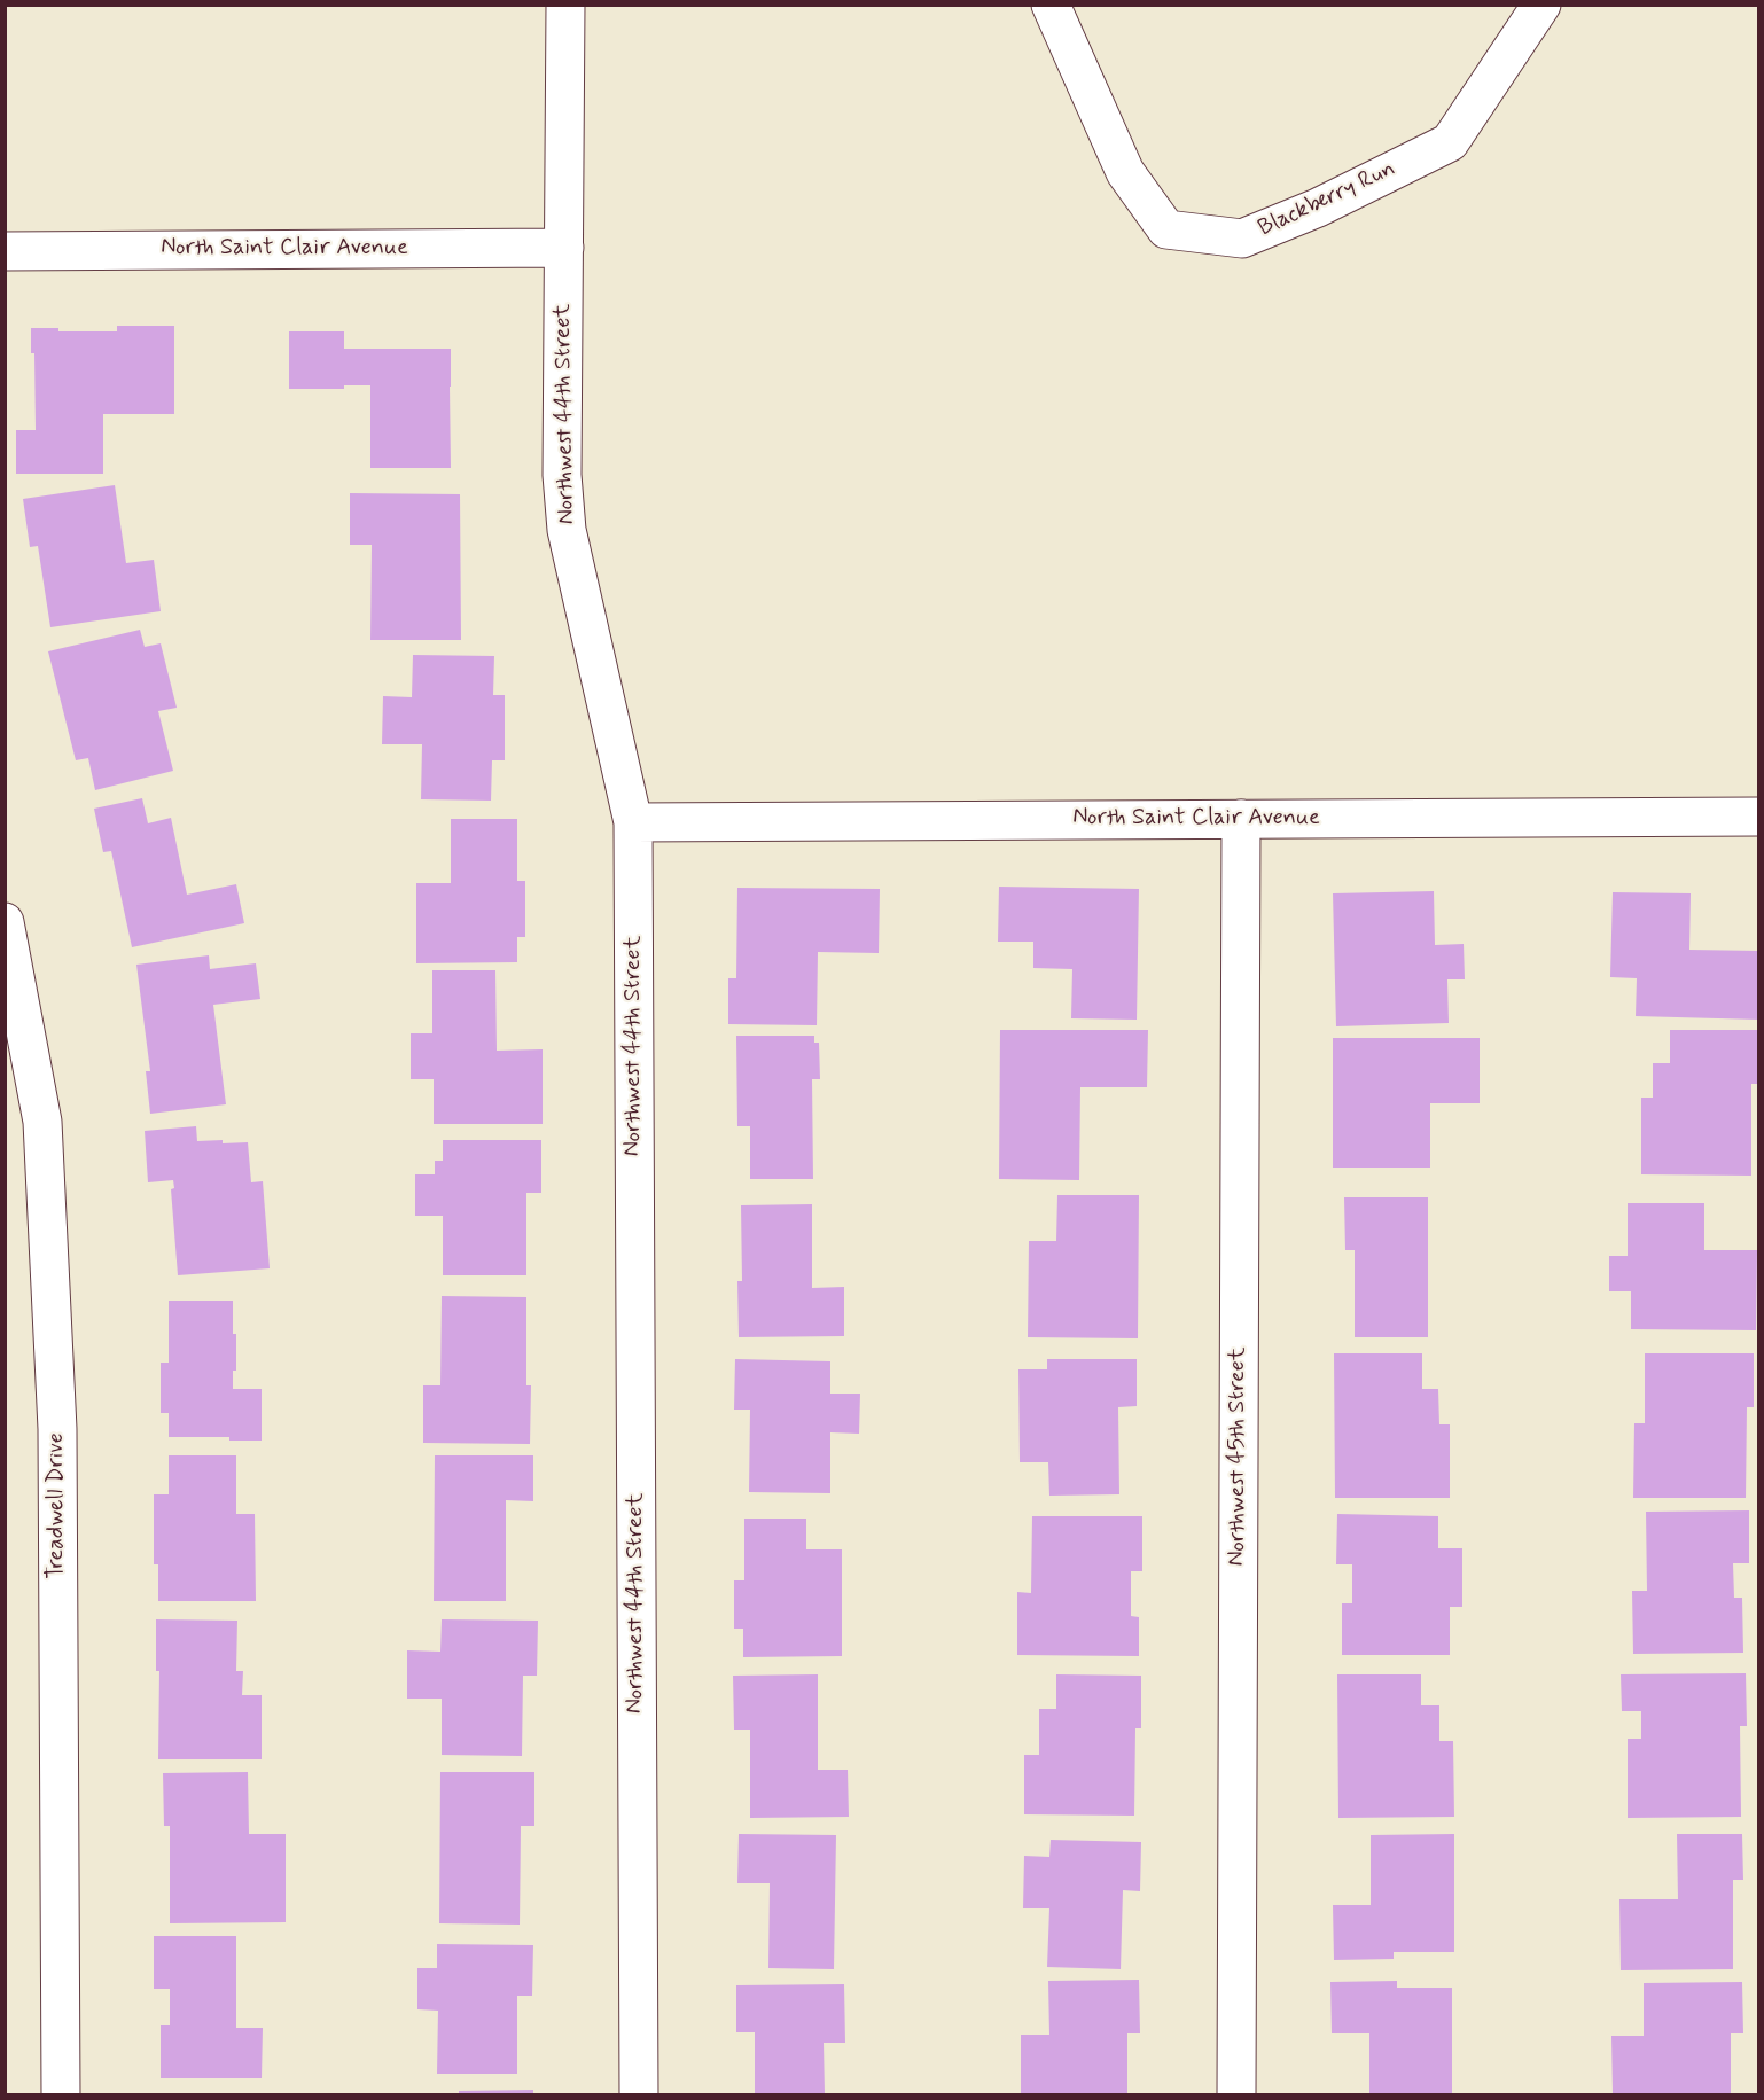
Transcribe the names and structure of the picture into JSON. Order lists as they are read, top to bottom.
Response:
{
  "streets": {
    "street": [
      "Blackberry Run",
      "North Saint Clair Avenue",
      "Northwest 44th Street",
      "Northwest 45th Street",
      "Treadwell Drive"
    ]
  },
  "crossings": [
    ["North Saint Clair Avenue", "Northwest 44th Street"],
    ["North Saint Clair Avenue", "Northwest 45th Street"]
  ]
}
